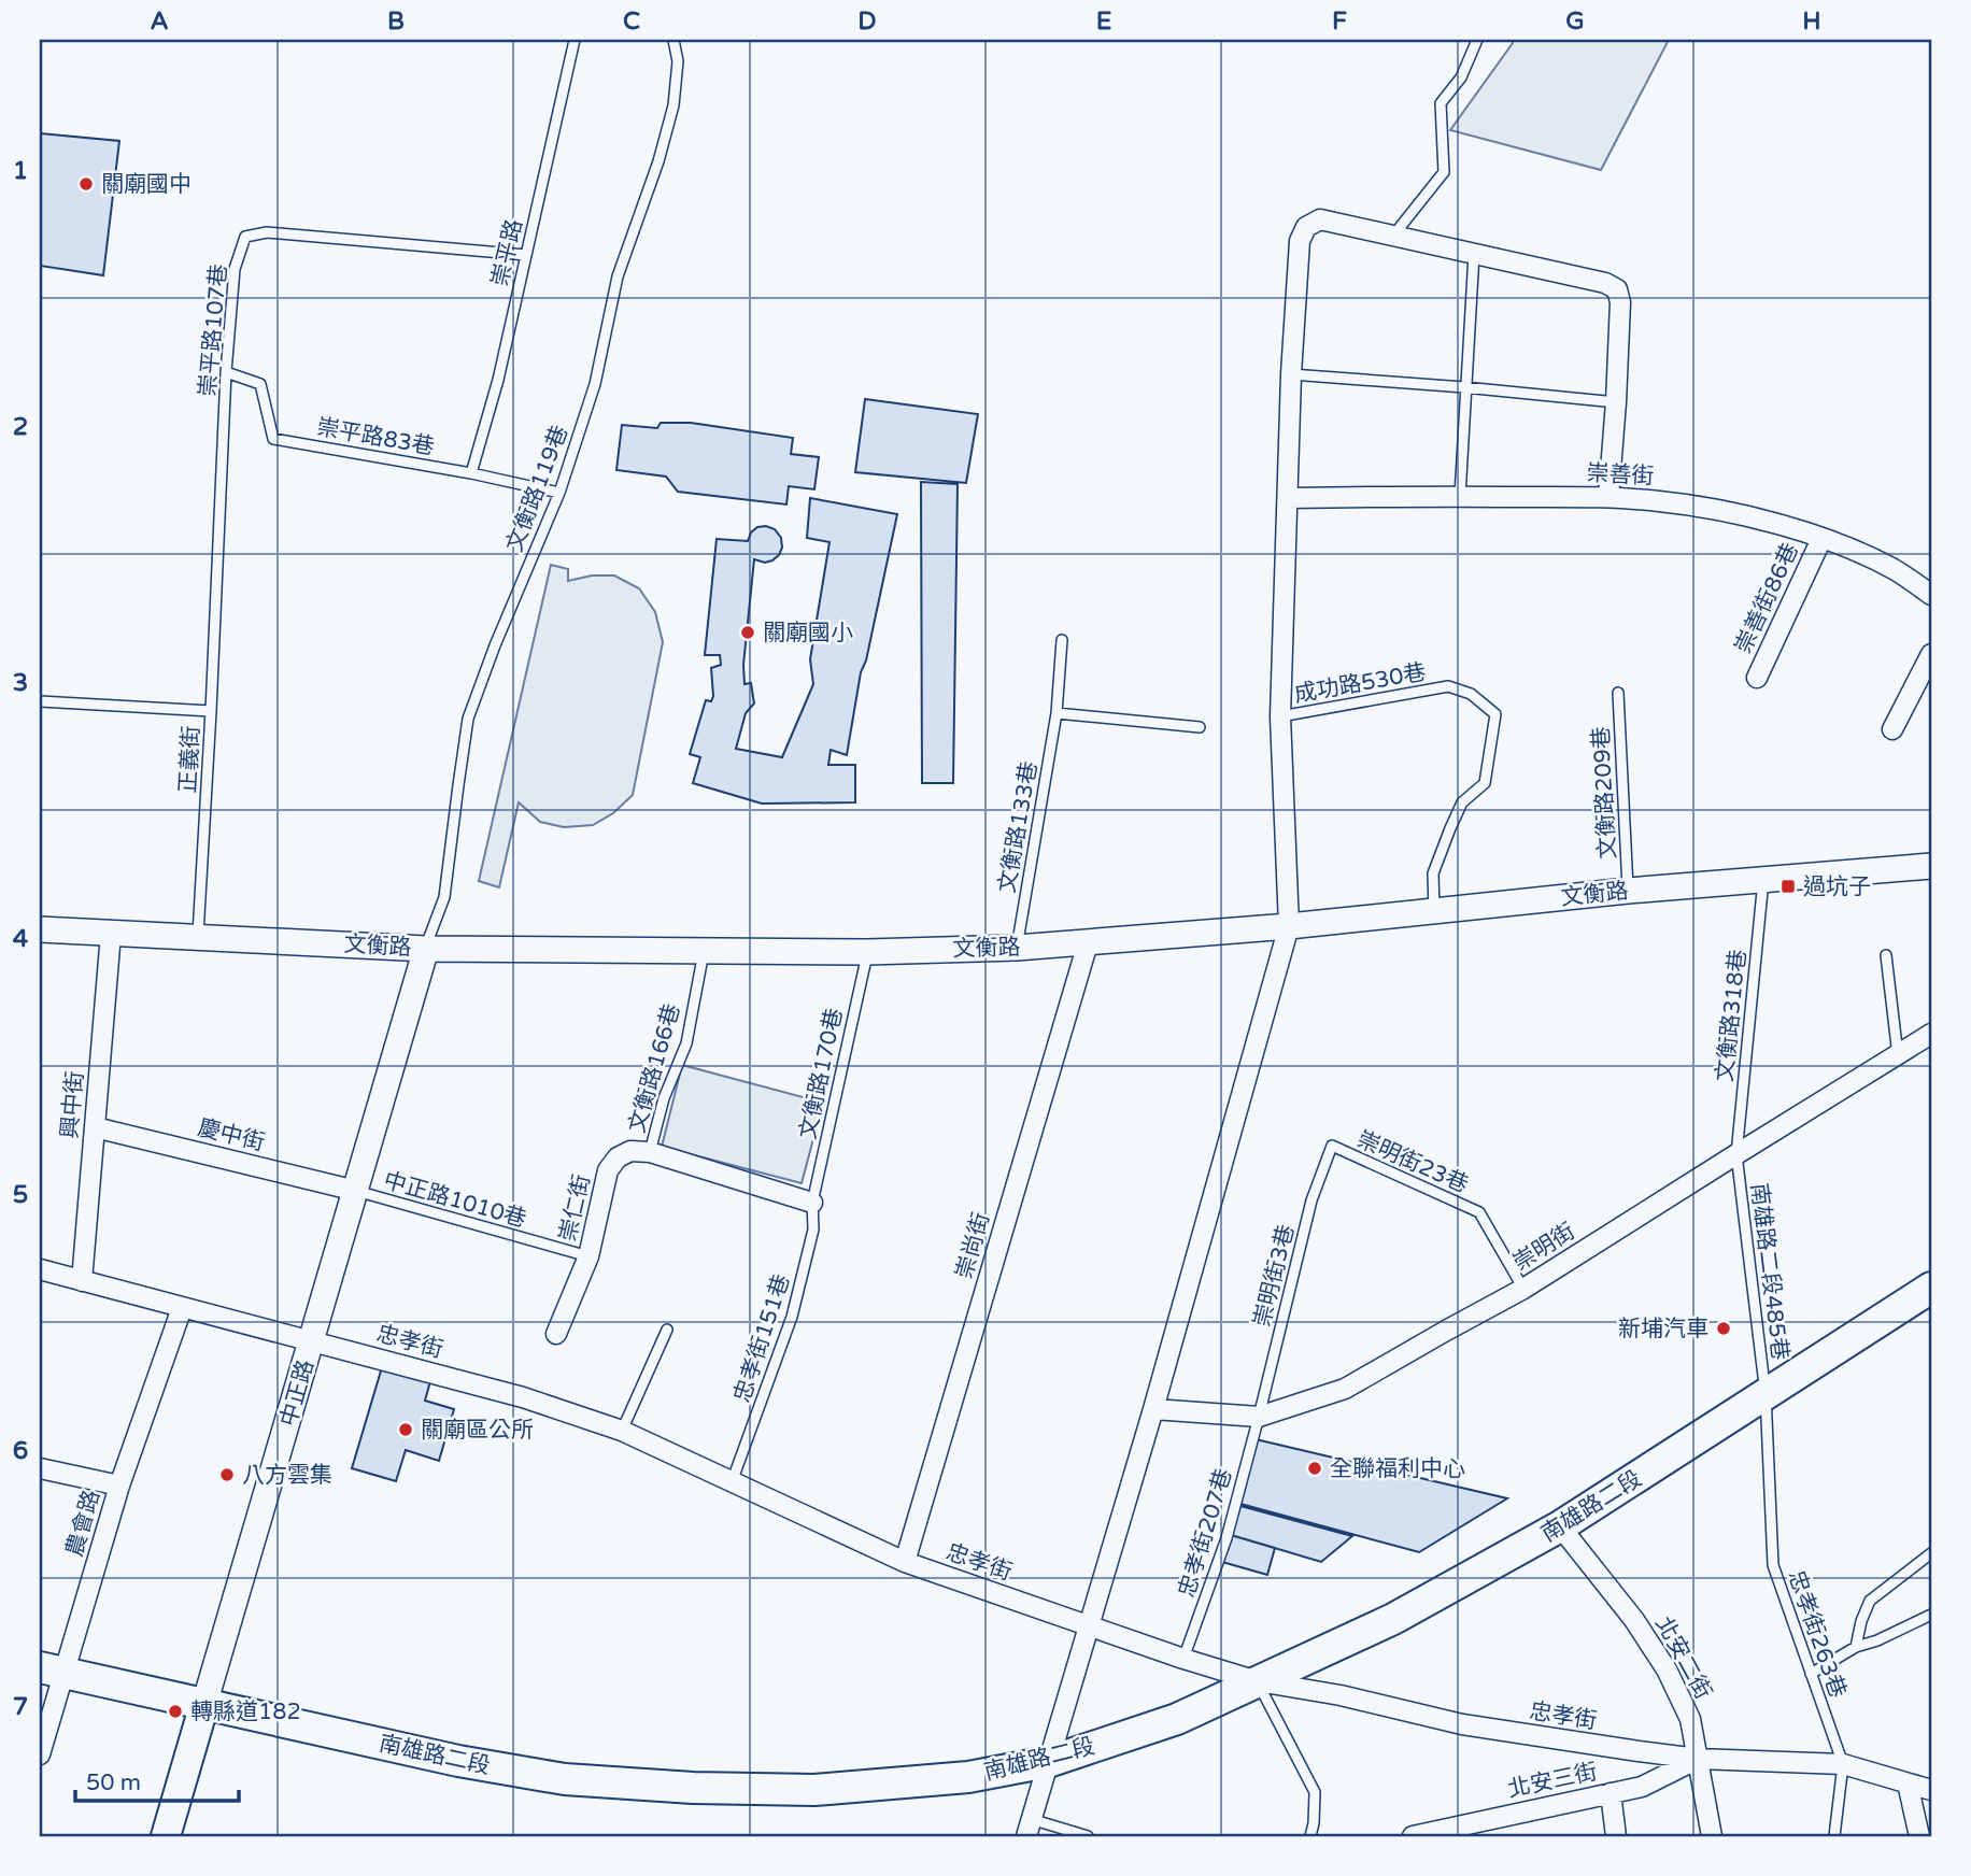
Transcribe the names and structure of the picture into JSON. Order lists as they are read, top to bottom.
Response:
{
  "streets": {
    "main road": ["中正路", "南雄路二段"],
    "street": [
      "崇善街",
      "崇善街86巷",
      "文衡路",
      "興中街",
      "慶中街",
      "崇仁街",
      "崇尚街",
      "崇明街",
      "忠孝街",
      "農會路",
      "北安二街",
      "北安三街"
    ],
    "lane": [
      "崇平路",
      "崇平路107巷",
      "崇平路83巷",
      "文衡路119巷",
      "成功路530巷",
      "正義街",
      "文衡路209巷",
      "文衡路133巷",
      "文衡路318巷",
      "文衡路166巷",
      "文衡路170巷",
      "崇明街23巷",
      "中正路1010巷",
      "南雄路二段485巷",
      "崇明街3巷",
      "忠孝街151巷",
      "忠孝街207巷",
      "忠孝街263巷"
    ]
  },
  "crossings": [
    ["崇平路", "崇平路107巷"],
    ["崇平路", "崇平路83巷"],
    ["崇平路107巷", "崇平路83巷"],
    ["崇平路107巷", "正義街"],
    ["崇平路83巷", "文衡路119巷"],
    ["崇善街", "崇善街86巷"],
    ["文衡路119巷", "文衡路"],
    ["文衡路119巷", "中正路"],
    ["成功路530巷", "文衡路"],
    ["正義街", "文衡路"],
    ["文衡路209巷", "文衡路"],
    ["文衡路133巷", "文衡路"],
    ["文衡路", "文衡路318巷"],
    ["文衡路", "文衡路166巷"],
    ["文衡路", "文衡路170巷"],
    ["文衡路", "興中街"],
    ["文衡路", "崇尚街"],
    ["文衡路", "中正路"],
    ["文衡路318巷", "崇明街"],
    ["文衡路318巷", "南雄路二段485巷"],
    ["文衡路166巷", "崇仁街"],
    ["文衡路170巷", "忠孝街151巷"],
    ["興中街", "慶中街"],
    ["興中街", "忠孝街"],
    ["慶中街", "中正路1010巷"],
    ["慶中街", "中正路"],
    ["崇明街23巷", "崇明街"],
    ["崇明街23巷", "崇明街3巷"],
    ["中正路1010巷", "崇仁街"],
    ["中正路1010巷", "中正路"],
    ["崇尚街", "忠孝街"],
    ["崇明街", "南雄路二段485巷"],
    ["崇明街", "崇明街3巷"],
    ["崇明街", "忠孝街207巷"],
    ["南雄路二段485巷", "南雄路二段"],
    ["南雄路二段485巷", "忠孝街263巷"],
    ["崇明街3巷", "忠孝街207巷"],
    ["忠孝街151巷", "忠孝街"],
    ["忠孝街", "中正路"],
    ["忠孝街", "南雄路二段"],
    ["忠孝街", "農會路"],
    ["忠孝街", "忠孝街207巷"],
    ["忠孝街", "忠孝街263巷"],
    ["忠孝街", "北安二街"],
    ["忠孝街", "北安三街"],
    ["中正路", "南雄路二段"],
    ["南雄路二段", "農會路"],
    ["南雄路二段", "忠孝街263巷"],
    ["南雄路二段", "北安二街"],
    ["北安二街", "北安三街"]
  ],
  "places": {
    "other": [
      "關廟國中",
      "關廟國小",
      "新埔汽車",
      "關廟區公所",
      "全聯福利中心",
      "八方雲集",
      "轉縣道182"
    ],
    "transit": ["過坑子"]
  },
  "scale_bar": "50 m",
  "grid": {
    "columns": [
      "A",
      "B",
      "C",
      "D",
      "E",
      "F",
      "G",
      "H"
    ],
    "rows": [
      "1",
      "2",
      "3",
      "4",
      "5",
      "6",
      "7"
    ]
  }
}
